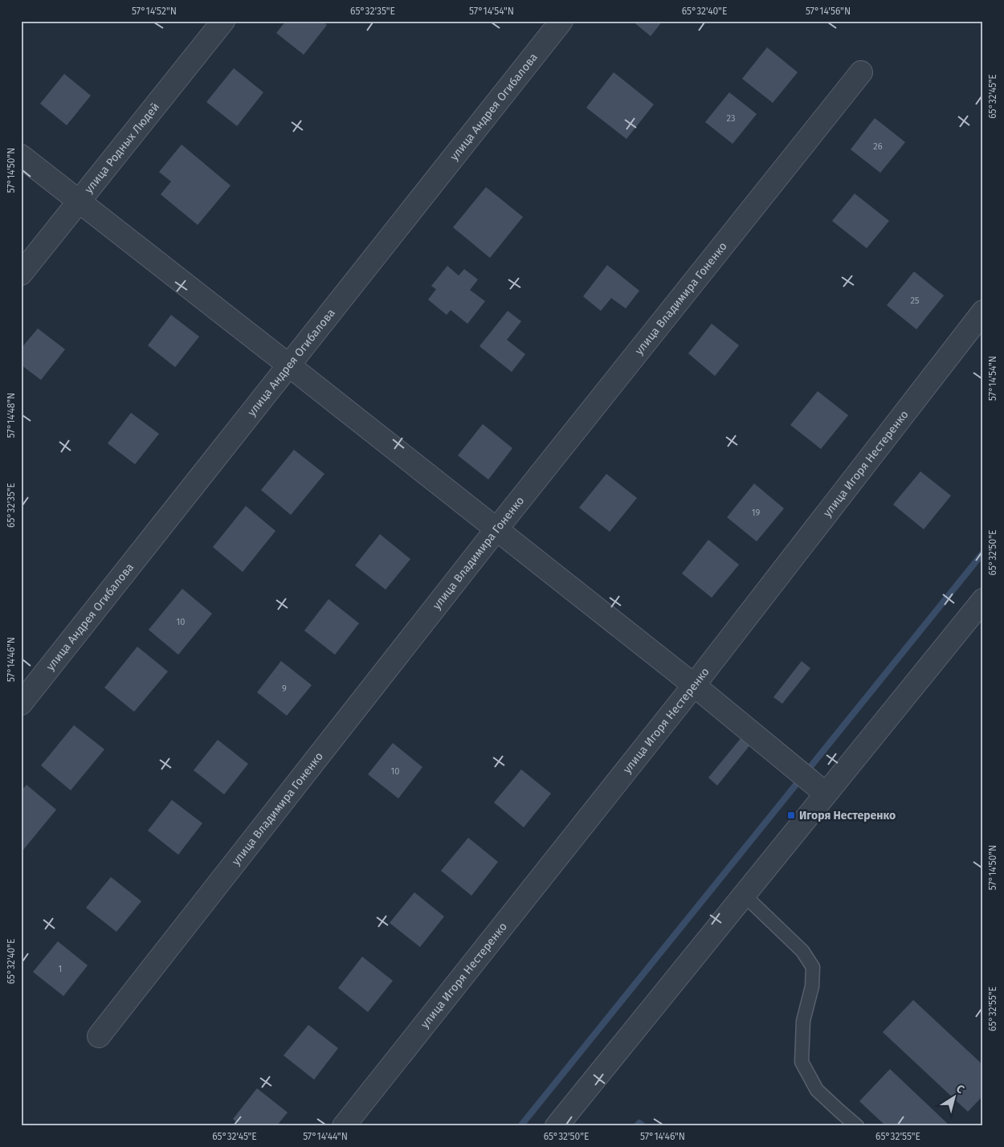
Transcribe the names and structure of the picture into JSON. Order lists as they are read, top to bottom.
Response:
{
  "streets": {
    "street": [
      "улица Андрея Огибалова",
      "улица Родных Людей",
      "улица Владимира Гоненко",
      "улица Игоря Нестеренко"
    ]
  },
  "places": {
    "transit": ["Игоря Нестеренко"]
  },
  "house_numbers": [
    "23",
    "26",
    "25",
    "19",
    "10",
    "9",
    "10",
    "1"
  ],
  "north": "top right",
  "coordinates": [
    "57°14'52\"N",
    "65°32'35\"E",
    "57°14'54\"N",
    "65°32'40\"E",
    "57°14'56\"N",
    "65°32'45\"E",
    "57°14'50\"N",
    "57°14'48\"N",
    "65°32'50\"E",
    "57°14'46\"N",
    "65°32'55\"E",
    "57°14'44\"N"
  ]
}
